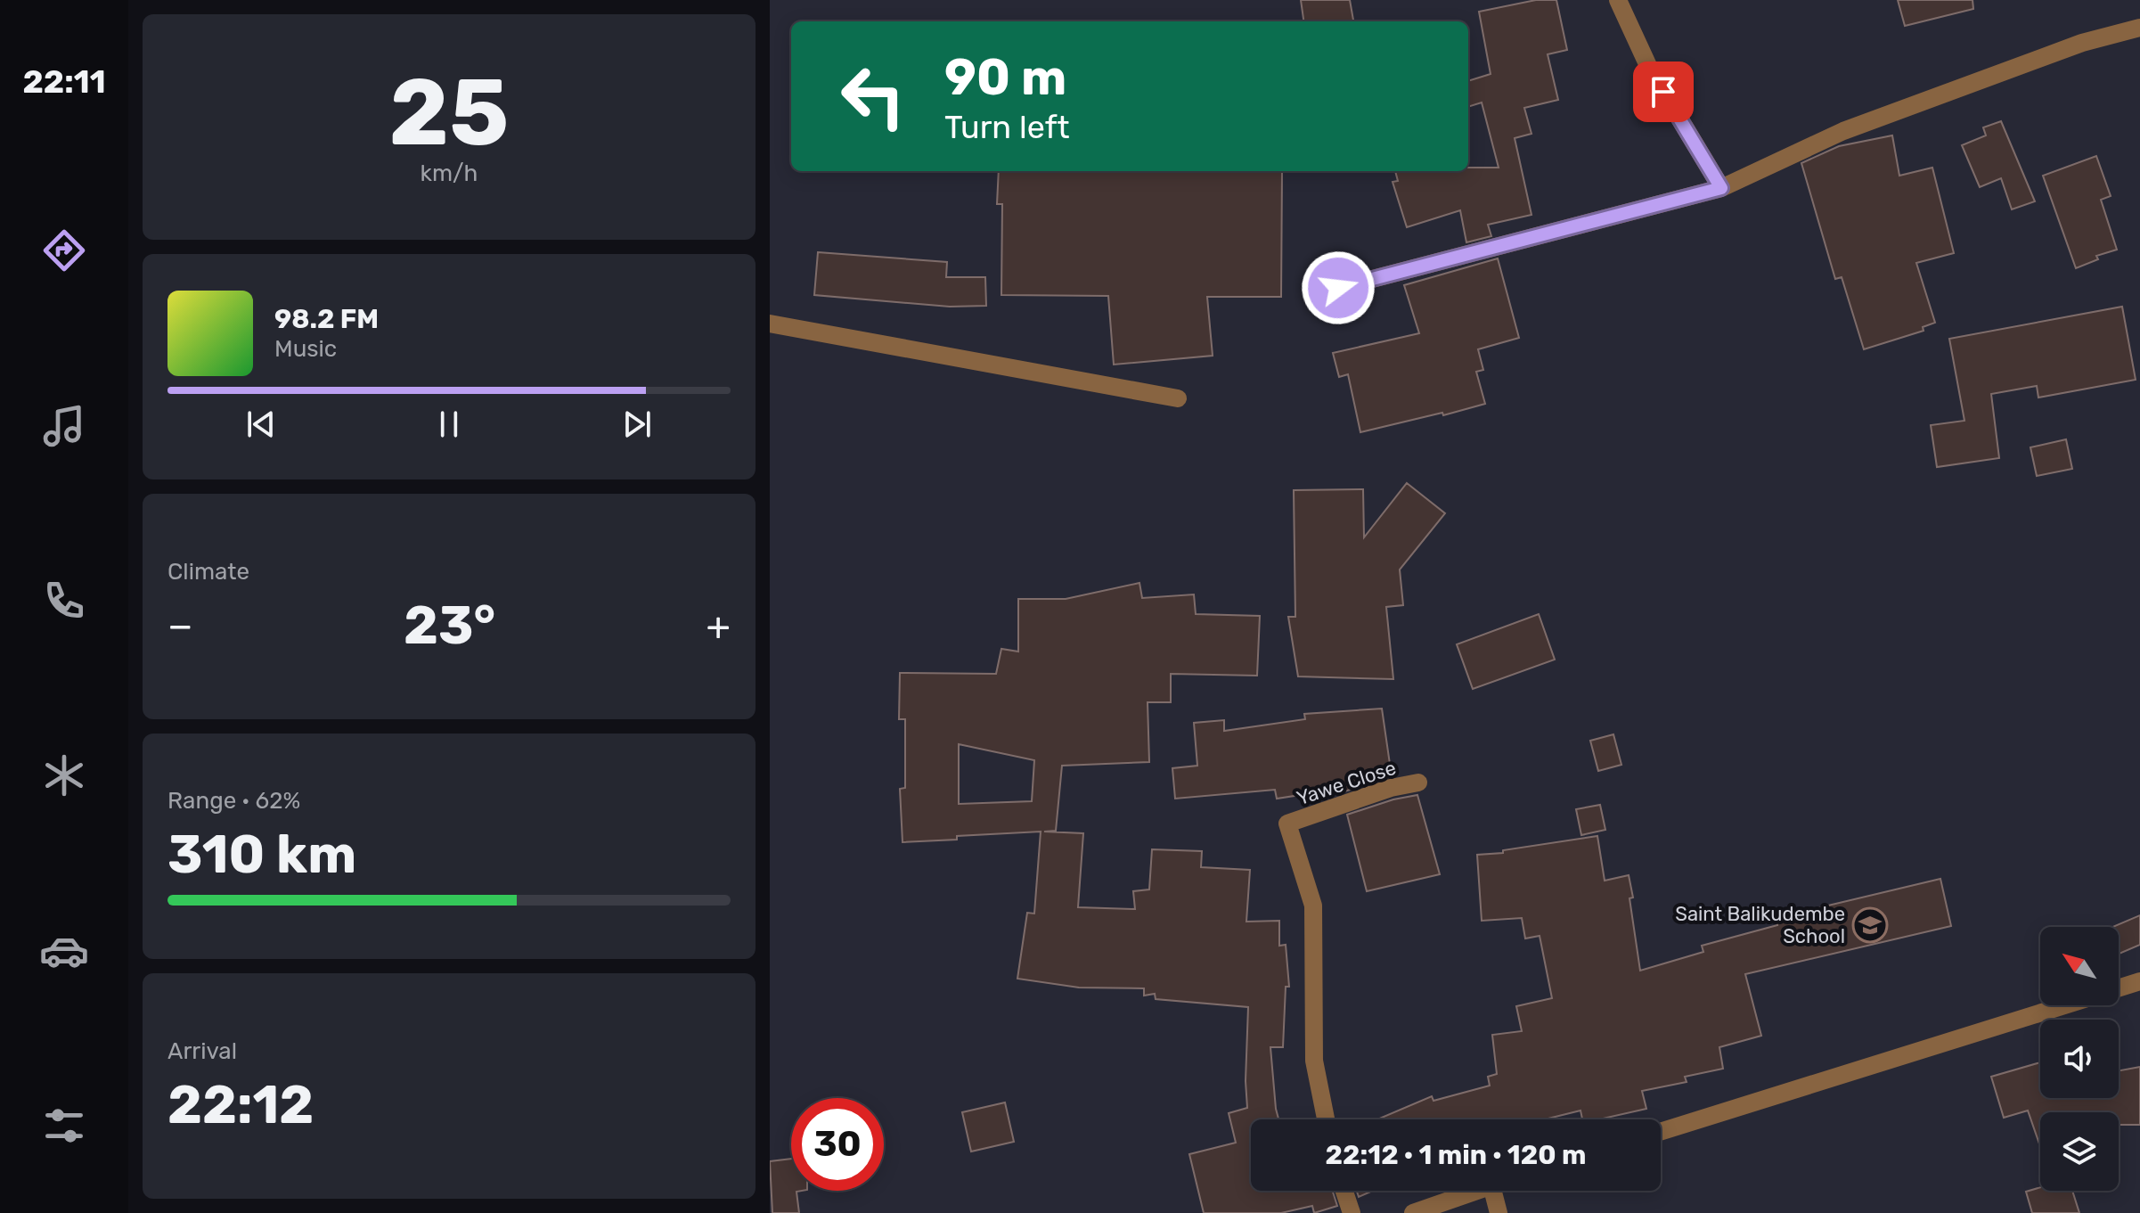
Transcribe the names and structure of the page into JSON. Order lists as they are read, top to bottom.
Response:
{
  "streets": {
    "street": ["Yawe Close"]
  },
  "places": {
    "school or university": ["Saint Balikudembe School"]
  },
  "north": "top left",
  "page": {
    "tabs": "22:11",
    "tile": [
      ["25", "km/h"],
      "Climate",
      ["Range · 62%", "310 km"],
      ["Arrival", "22:12"]
    ],
    "turn": ["90 m", "Turn left"],
    "song": ["98.2 FM", "Music"],
    "heat": ["−", "23°", "+"],
    "limit": "30",
    "trip": "22:12 · 1 min · 120 m"
  }
}
